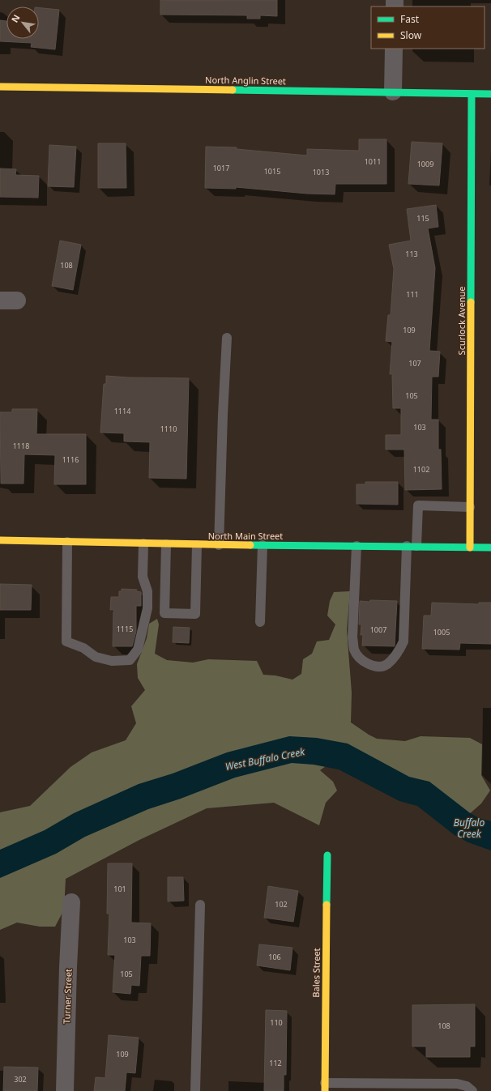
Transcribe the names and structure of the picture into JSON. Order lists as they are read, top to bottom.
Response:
{
  "streets": {
    "street": [
      "North Anglin Street",
      "Scurlock Avenue",
      "North Main Street",
      "Bales Street",
      "Turner Street"
    ]
  },
  "crossings": [
    ["North Anglin Street", "Scurlock Avenue"],
    ["Scurlock Avenue", "North Main Street"]
  ],
  "water": ["West Buffalo Creek", "Buffalo Creek"],
  "house_numbers": [
    "1011",
    "1009",
    "1017",
    "1015",
    "1013",
    "115",
    "113",
    "108",
    "111",
    "109",
    "107",
    "105",
    "1114",
    "103",
    "1110",
    "1118",
    "1116",
    "1102",
    "1115",
    "1007",
    "1005",
    "101",
    "102",
    "103",
    "106",
    "105",
    "110",
    "108",
    "109",
    "112",
    "302"
  ],
  "legend": ["Fast", "Slow"],
  "north": "top left"
}
